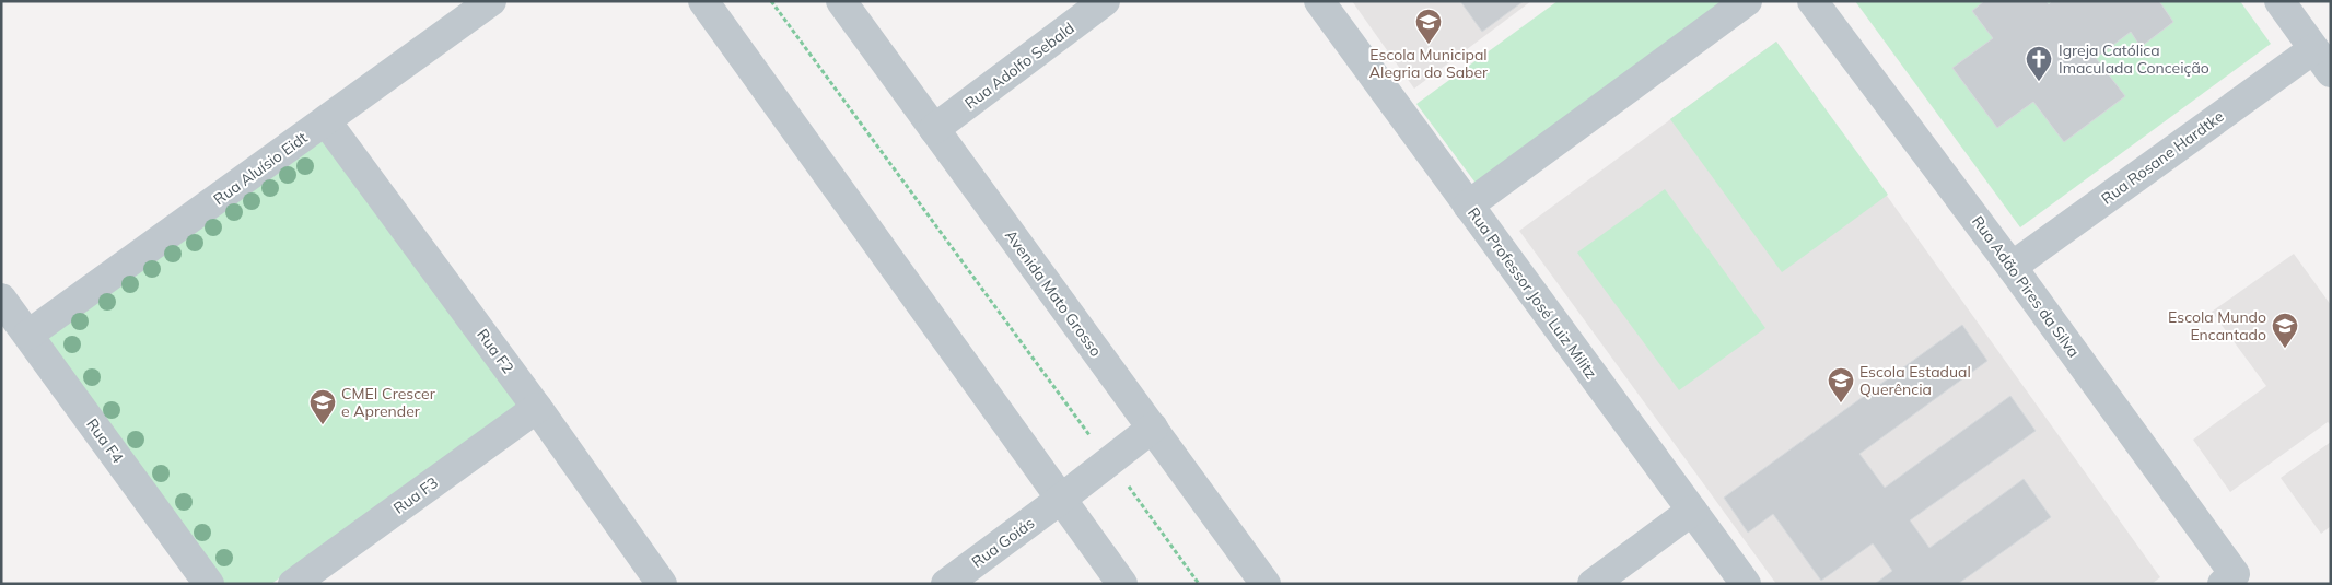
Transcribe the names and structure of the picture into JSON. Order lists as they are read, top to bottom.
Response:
{
  "streets": {
    "street": [
      "Rua Adolfo Sebald",
      "Rua Rosane Hardtke",
      "Rua Aluísio Eidt",
      "Rua Adão Pires da Silva",
      "Avenida Mato Grosso",
      "Rua Professor José Luiz Militz",
      "Rua F2",
      "Rua F4",
      "Rua F3",
      "Rua Goiás"
    ]
  },
  "crossings": [
    ["Rua Adolfo Sebald", "Avenida Mato Grosso"],
    ["Rua Rosane Hardtke", "Rua Adão Pires da Silva"],
    ["Rua Aluísio Eidt", "Rua F2"],
    ["Rua Aluísio Eidt", "Rua F4"],
    ["Avenida Mato Grosso", "Rua Goiás"],
    ["Rua F2", "Rua F3"]
  ],
  "places": {
    "school or university": [
      "Escola Municipal Alegria do Saber",
      "Escola Mundo Encantado",
      "Escola Estadual Querência",
      "CMEI Crescer e Aprender"
    ],
    "church": ["Igreja Católica Imaculada Conceição"]
  }
}
